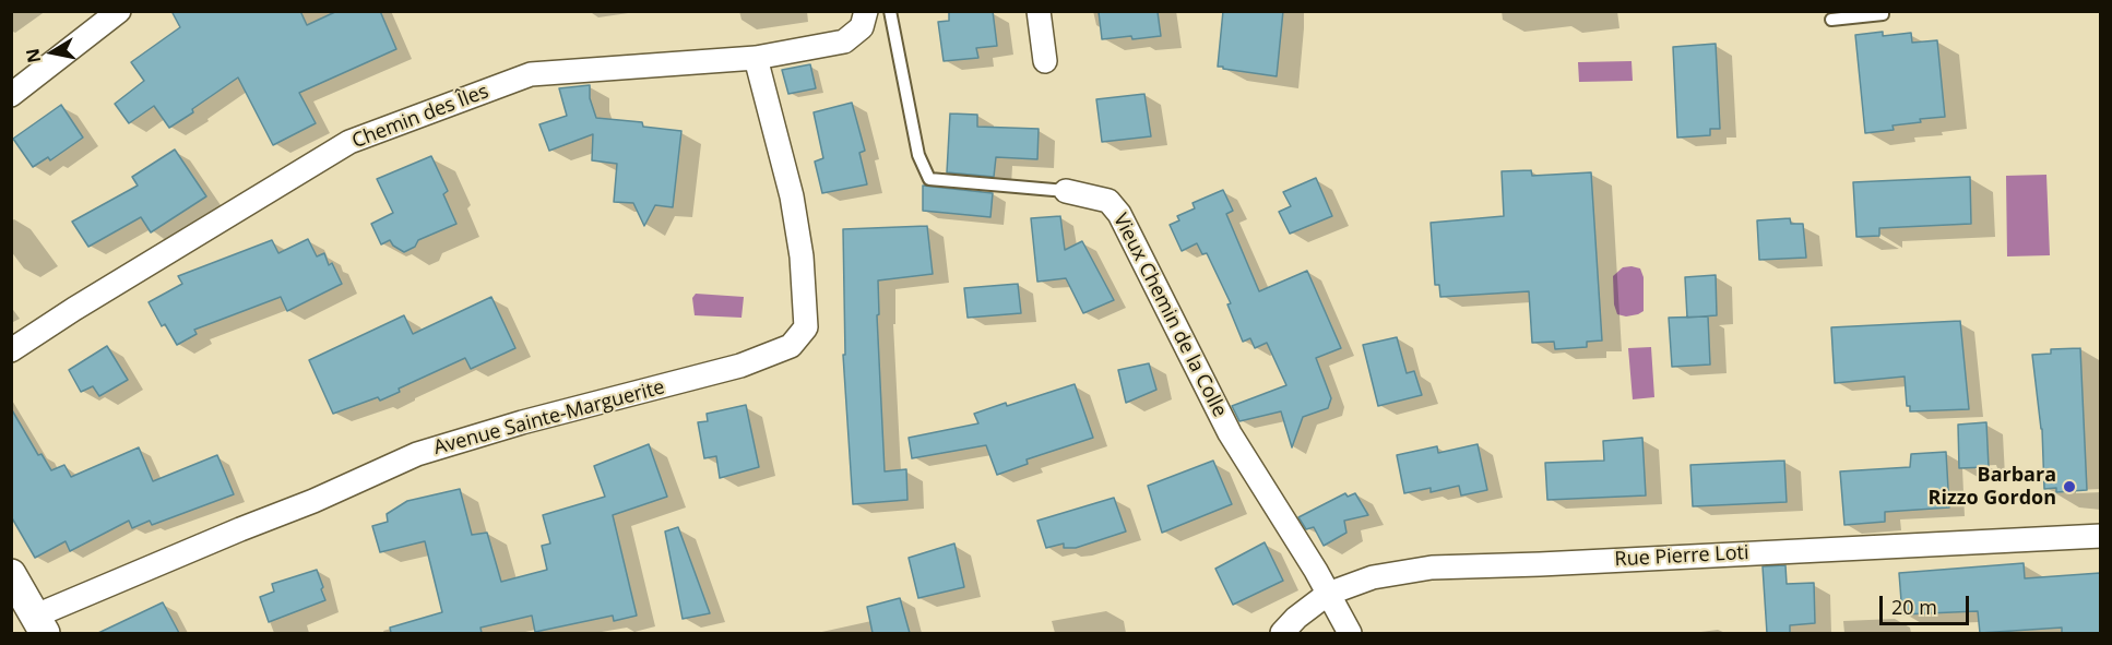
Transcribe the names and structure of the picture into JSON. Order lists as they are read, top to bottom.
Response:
{
  "streets": {
    "street": [
      "Chemin des Îles",
      "Vieux Chemin de la Colle",
      "Avenue Sainte-Marguerite",
      "Rue Pierre Loti"
    ]
  },
  "crossings": [
    ["Chemin des Îles", "Avenue Sainte-Marguerite"],
    ["Vieux Chemin de la Colle", "Rue Pierre Loti"]
  ],
  "places": ["Barbara Rizzo Gordon"],
  "scale_bar": "20 m",
  "north": "left"
}
